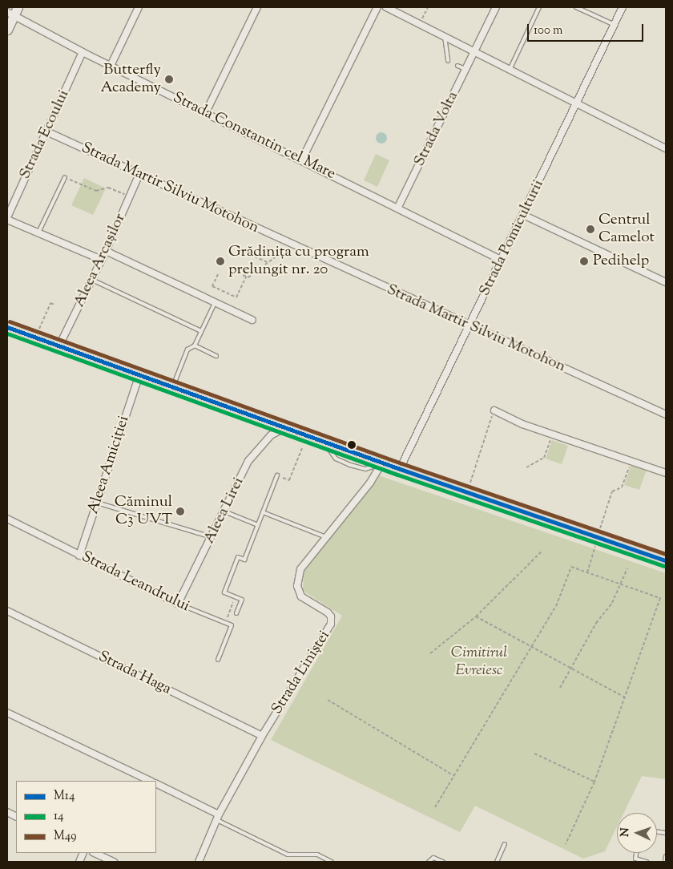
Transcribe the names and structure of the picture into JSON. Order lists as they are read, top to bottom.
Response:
{
  "streets": {
    "street": [
      "Strada Volta",
      "Strada Ecoului",
      "Strada Constantin cel Mare",
      "Strada Martir Silviu Motohon",
      "Strada Pomiculturii",
      "Aleea Arcașilor",
      "Aleea Amiciției",
      "Aleea Lirei",
      "Strada Leandrului",
      "Strada Liniștei",
      "Strada Haga"
    ]
  },
  "crossings": [
    ["Strada Volta", "Strada Constantin cel Mare"],
    ["Strada Ecoului", "Strada Constantin cel Mare"],
    ["Strada Ecoului", "Strada Martir Silviu Motohon"],
    ["Strada Constantin cel Mare", "Strada Pomiculturii"],
    ["Strada Martir Silviu Motohon", "Strada Pomiculturii"],
    ["Strada Martir Silviu Motohon", "Aleea Arcașilor"],
    ["Aleea Amiciției", "Strada Leandrului"],
    ["Aleea Lirei", "Strada Leandrului"],
    ["Strada Liniștei", "Strada Haga"]
  ],
  "parks": ["Cimitirul Evreiesc"],
  "places": [
    "Butterfly Academy",
    "Centrul Camelot",
    "Grădinița cu program prelungit nr. 20",
    "Pedihelp",
    "Căminul C3 UVT"
  ],
  "lines": ["transit line M49", "transit line M14", "transit line 14"],
  "legend": ["M14", "14", "M49"],
  "scale_bar": "100 m",
  "north": "left"
}
